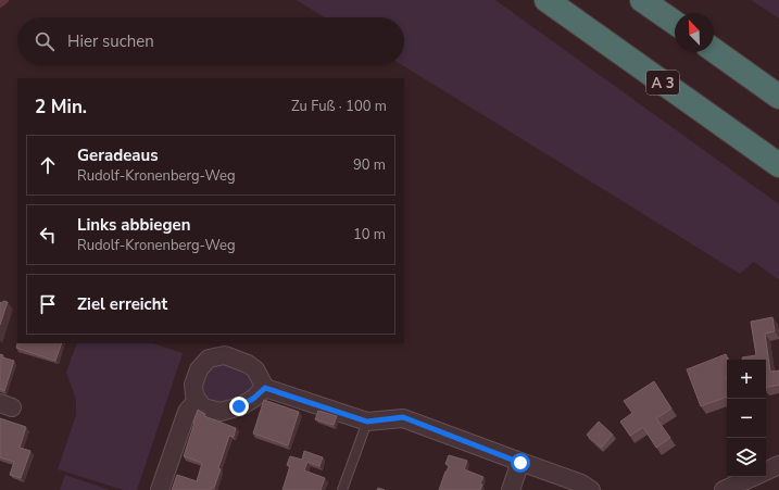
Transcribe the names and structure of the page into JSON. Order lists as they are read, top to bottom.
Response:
{
  "streets": {
    "highway": ["A 3"]
  },
  "north": "top left",
  "page": {
    "search": "Hier suchen",
    "heading": ["2 Min.", "Zu Fuß · 100 m"],
    "list": [
      ["Geradeaus", "Rudolf-Kronenberg-Weg", "90 m"],
      ["Links abbiegen", "Rudolf-Kronenberg-Weg", "10 m"],
      "Ziel erreicht"
    ],
    "map_buttons": ["+", "−"]
  }
}
